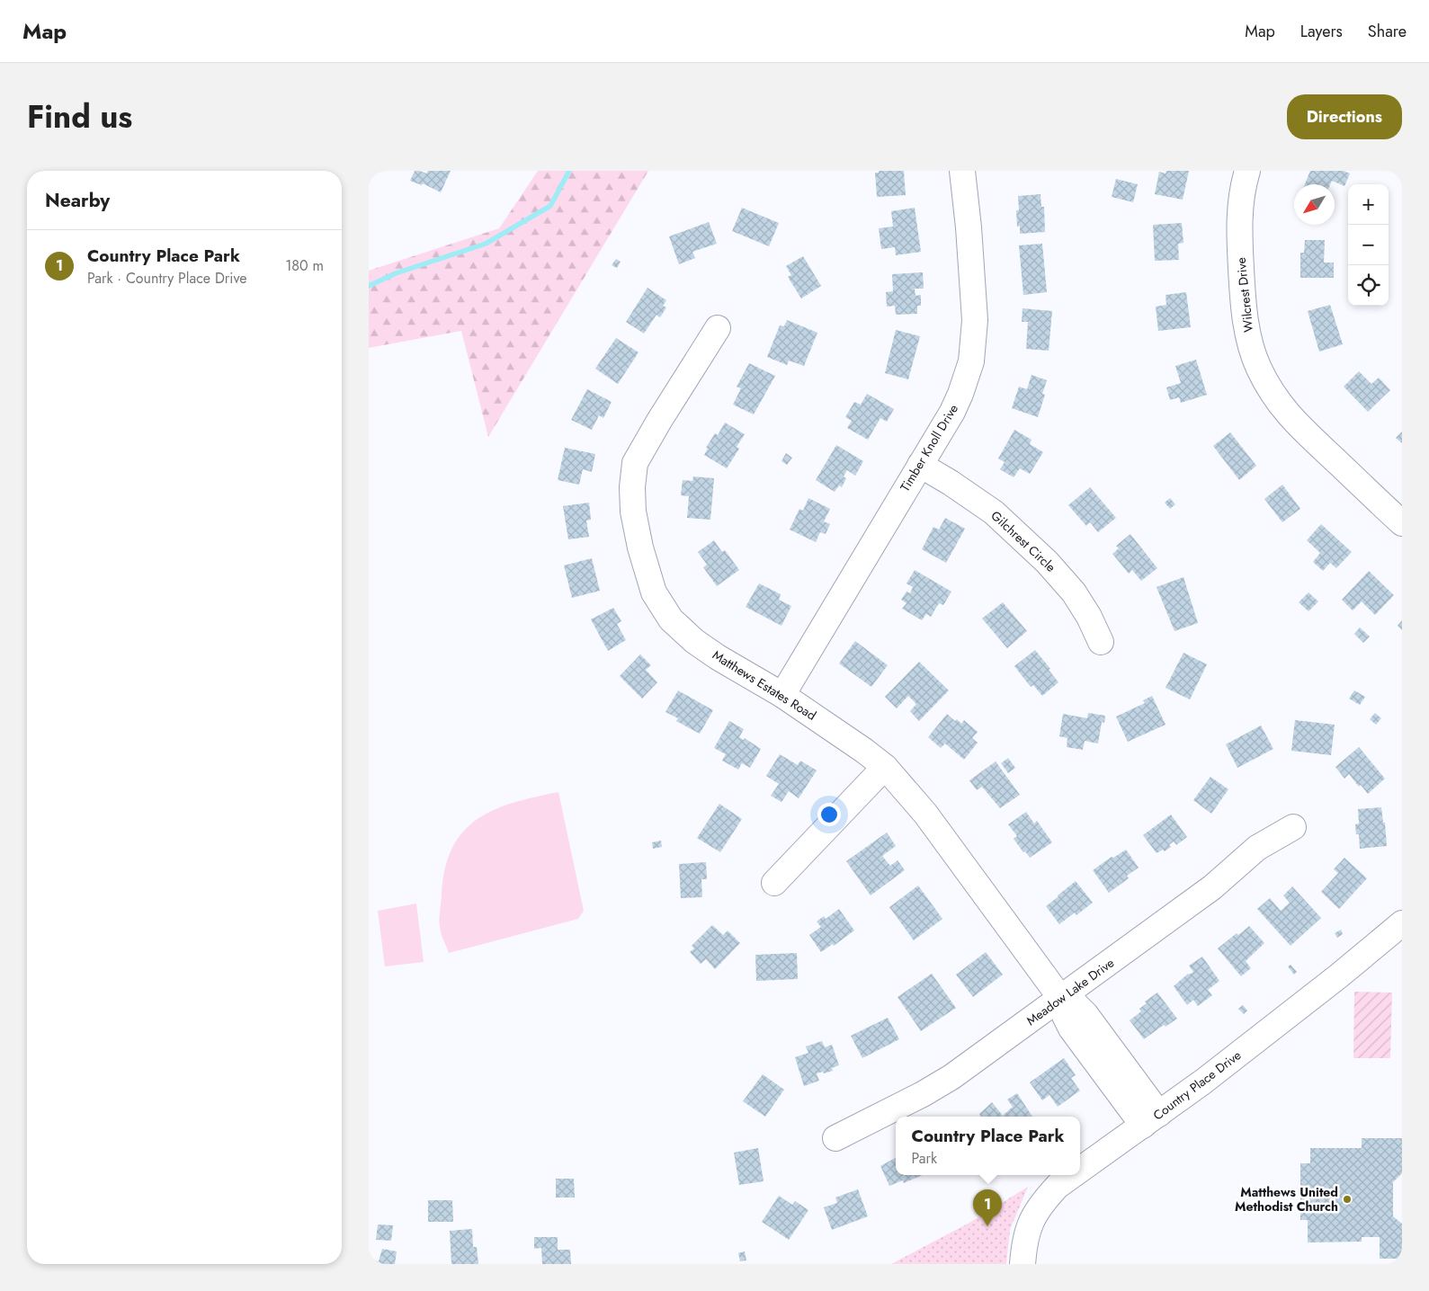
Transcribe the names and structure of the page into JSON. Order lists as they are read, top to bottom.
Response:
{
  "streets": {
    "street": [
      "Wilcrest Drive",
      "Timber Knoll Drive",
      "Gilchrest Circle",
      "Matthews Estates Road",
      "Meadow Lake Drive",
      "Country Place Drive"
    ]
  },
  "crossings": [
    ["Timber Knoll Drive", "Gilchrest Circle"],
    ["Timber Knoll Drive", "Matthews Estates Road"],
    ["Matthews Estates Road", "Meadow Lake Drive"],
    ["Matthews Estates Road", "Country Place Drive"]
  ],
  "places": ["Matthews United Methodist Church"],
  "north": "bottom left",
  "page": {
    "header": "Map",
    "nav": ["Map", "Layers", "Share"],
    "title": "Find us",
    "buttons": "Directions",
    "heading": "Nearby",
    "map_buttons": ["+", "−"],
    "list": [
      {
        "mark": "1",
        "name": "Country Place Park",
        "note": "Park · Country Place Drive",
        "value": "180 m"
      }
    ],
    "popup": ["Country Place Park", "Park"],
    "pins": "1"
  }
}
